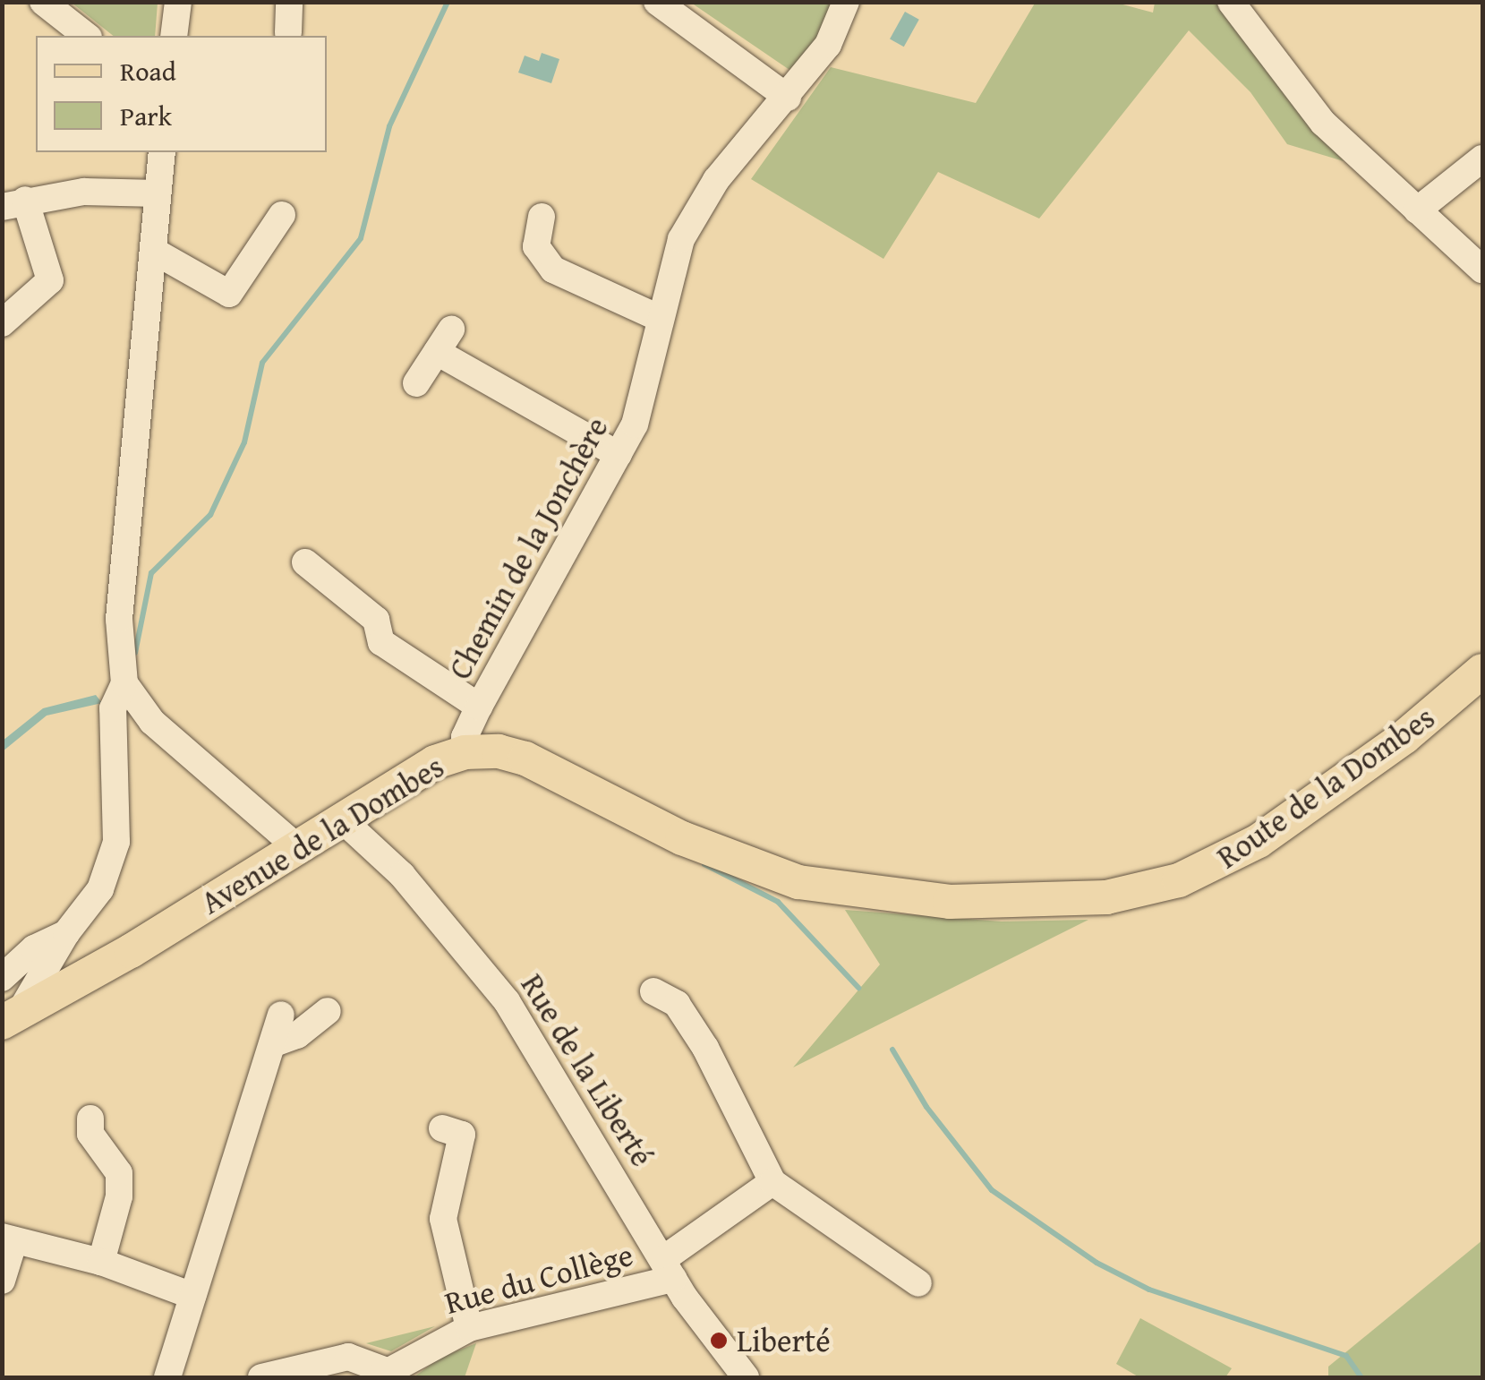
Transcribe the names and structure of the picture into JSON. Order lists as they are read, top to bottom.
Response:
{
  "streets": {
    "main road": ["Route de la Dombes", "Avenue de la Dombes"],
    "street": ["Chemin de la Jonchère", "Rue de la Liberté", "Rue du Collège"]
  },
  "crossings": [
    ["Chemin de la Jonchère", "Avenue de la Dombes"],
    ["Route de la Dombes", "Avenue de la Dombes"],
    ["Avenue de la Dombes", "Rue de la Liberté"],
    ["Rue de la Liberté", "Rue du Collège"]
  ],
  "places": ["Liberté"],
  "legend": ["Road", "Park"]
}
